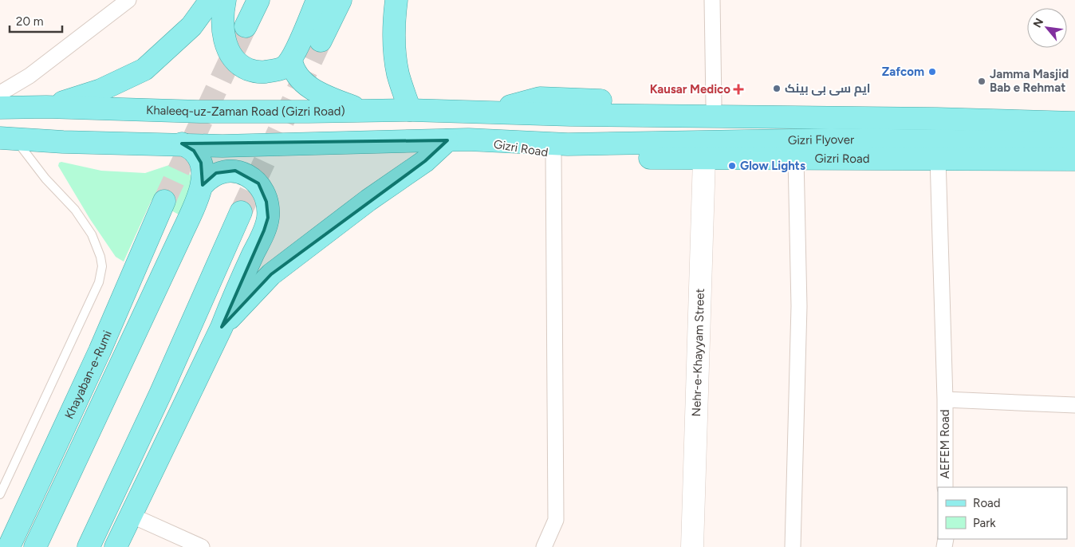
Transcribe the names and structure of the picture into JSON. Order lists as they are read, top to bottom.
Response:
{
  "streets": {
    "main road": [
      "Khaleeq-uz-Zaman Road (Gizri Road)",
      "Gizri Flyover",
      "Gizri Road",
      "Khayaban-e-Rumi"
    ],
    "street": ["Nehr-e-Khayyam Street", "AEFEM Road"]
  },
  "crossings": [
    ["Khaleeq-uz-Zaman Road (Gizri Road)", "Gizri Flyover"],
    ["Gizri Flyover", "Gizri Road"],
    ["Gizri Road", "Nehr-e-Khayyam Street"],
    ["Gizri Road", "AEFEM Road"]
  ],
  "places": {
    "other": [
      "Zafcom",
      "Jamma Masjid Bab e Rehmat",
      "ایم سی بی بینک",
      "Glow Lights"
    ],
    "health": ["Kausar Medico"]
  },
  "legend": ["Road", "Park"],
  "scale_bar": "20 m",
  "north": "top left"
}
